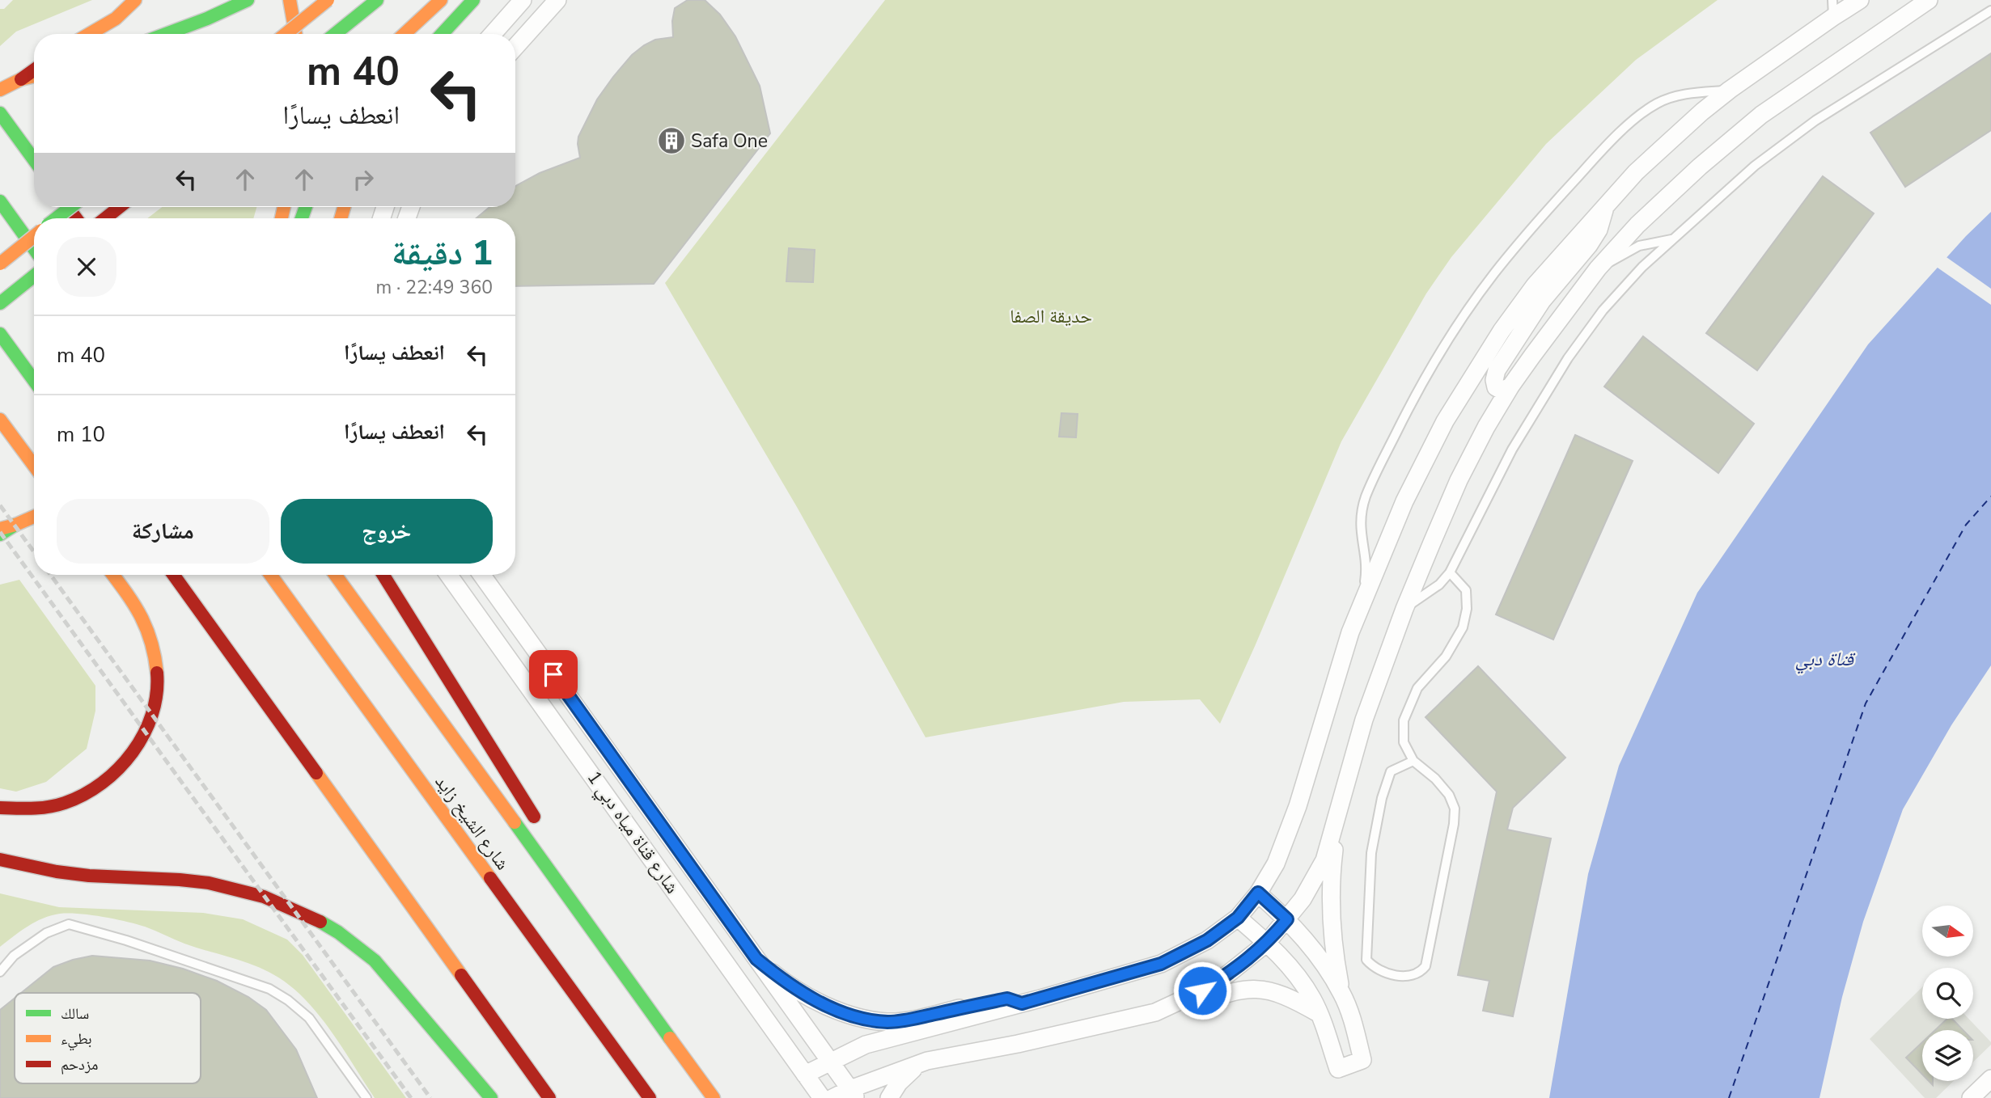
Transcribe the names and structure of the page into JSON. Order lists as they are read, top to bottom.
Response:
{
  "streets": {
    "main road": ["شارع الشيخ زايد"],
    "street": ["شارع قناة مياه دبي 1"]
  },
  "water": ["قناة دبي"],
  "parks": ["حديقة الصفا"],
  "places": {
    "building": ["Safa One"]
  },
  "legend": ["سالك", "بطيء", "مزدحم"],
  "north": "right",
  "page": {
    "turn": ["40 m", "انعطف يسارًا"],
    "heading": ["1 دقيقة", "360 m · 22:49"],
    "list": [
      {
        "name": "انعطف يسارًا",
        "value": "40 m"
      },
      {
        "name": "انعطف يسارًا",
        "value": "10 m"
      }
    ],
    "buttons": ["خروج", "مشاركة"]
  }
}
